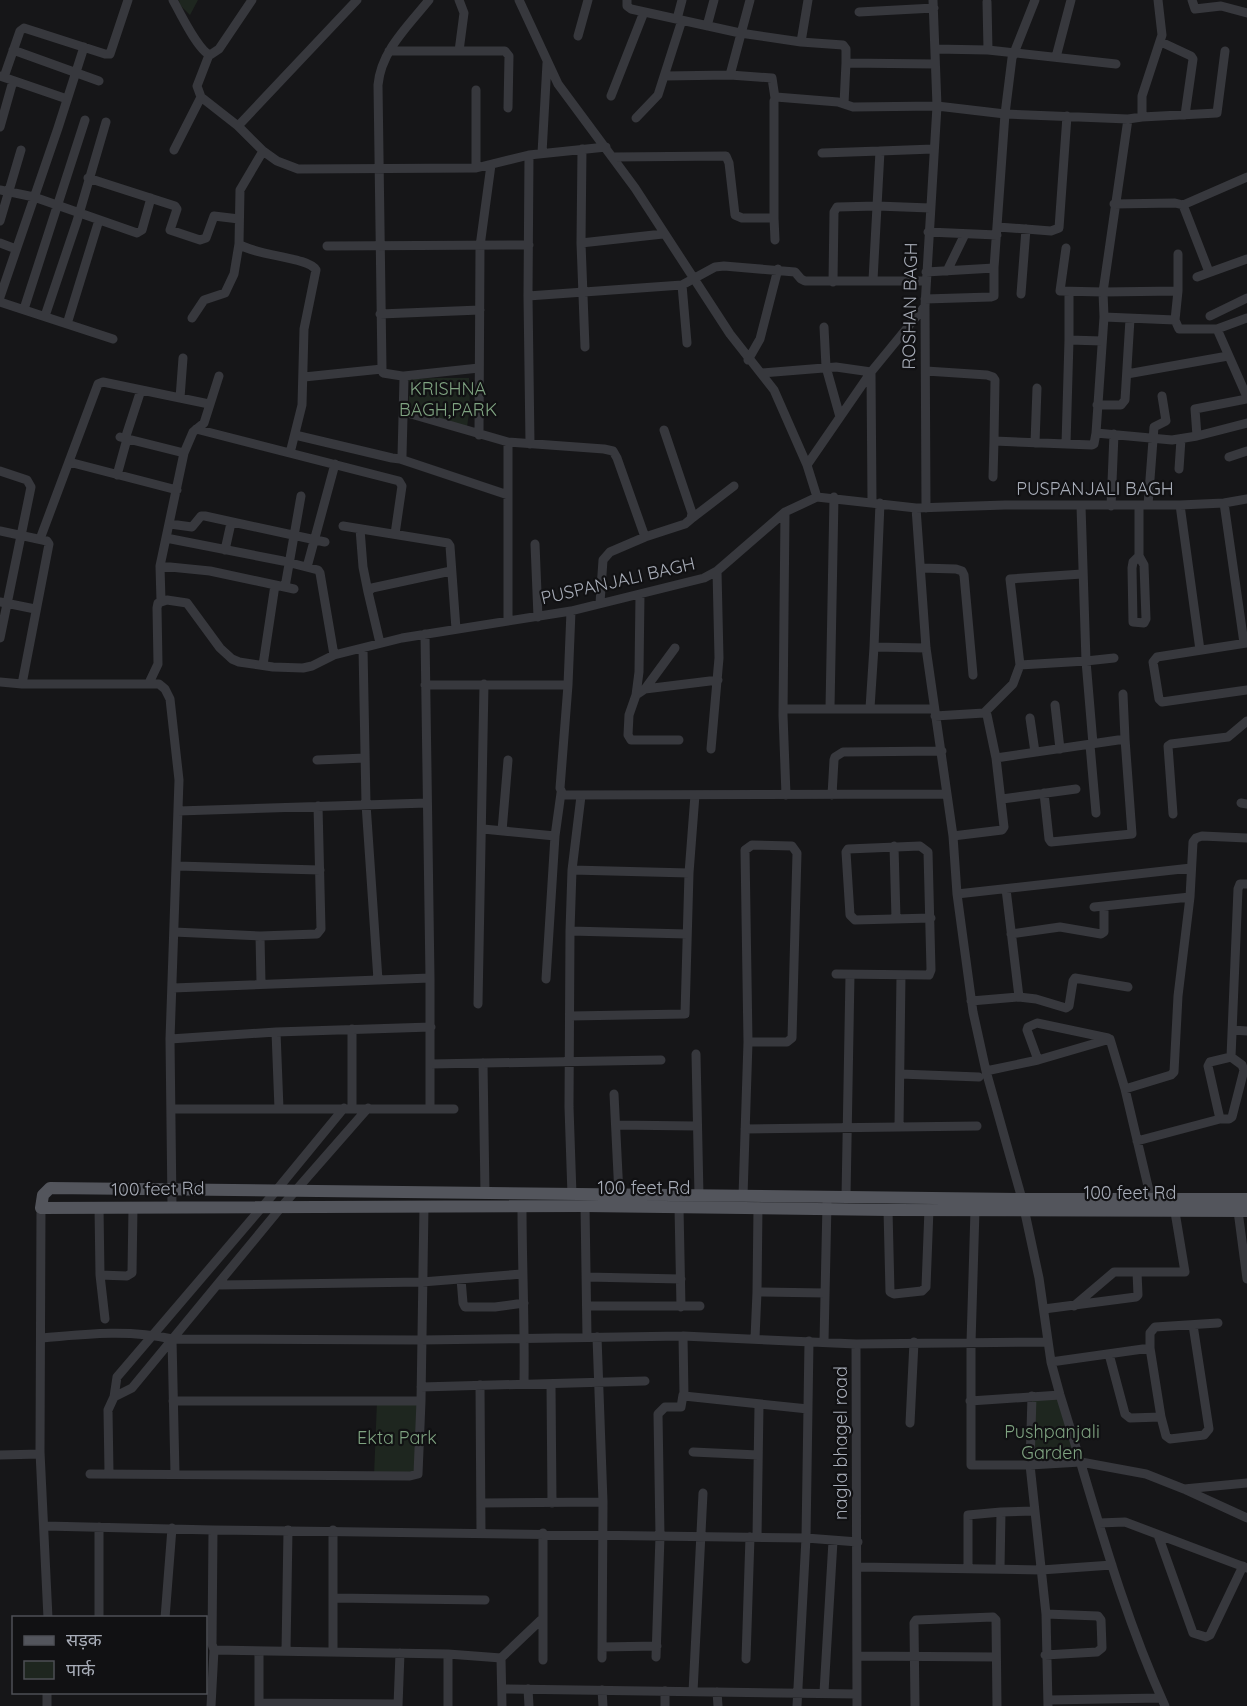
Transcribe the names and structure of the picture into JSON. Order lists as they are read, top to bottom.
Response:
{
  "streets": {
    "main road": ["100 feet Rd"],
    "street": ["ROSHAN BAGH", "PUSPANJALI BAGH", "nagla bhagel road"]
  },
  "crossings": [
    ["ROSHAN BAGH", "PUSPANJALI BAGH"],
    ["ROSHAN BAGH", "100 feet Rd"]
  ],
  "parks": ["KRISHNA BAGH,PARK", "Pushpanjali Garden", "Ekta Park"],
  "legend": ["सड़क", "पार्क"]
}
